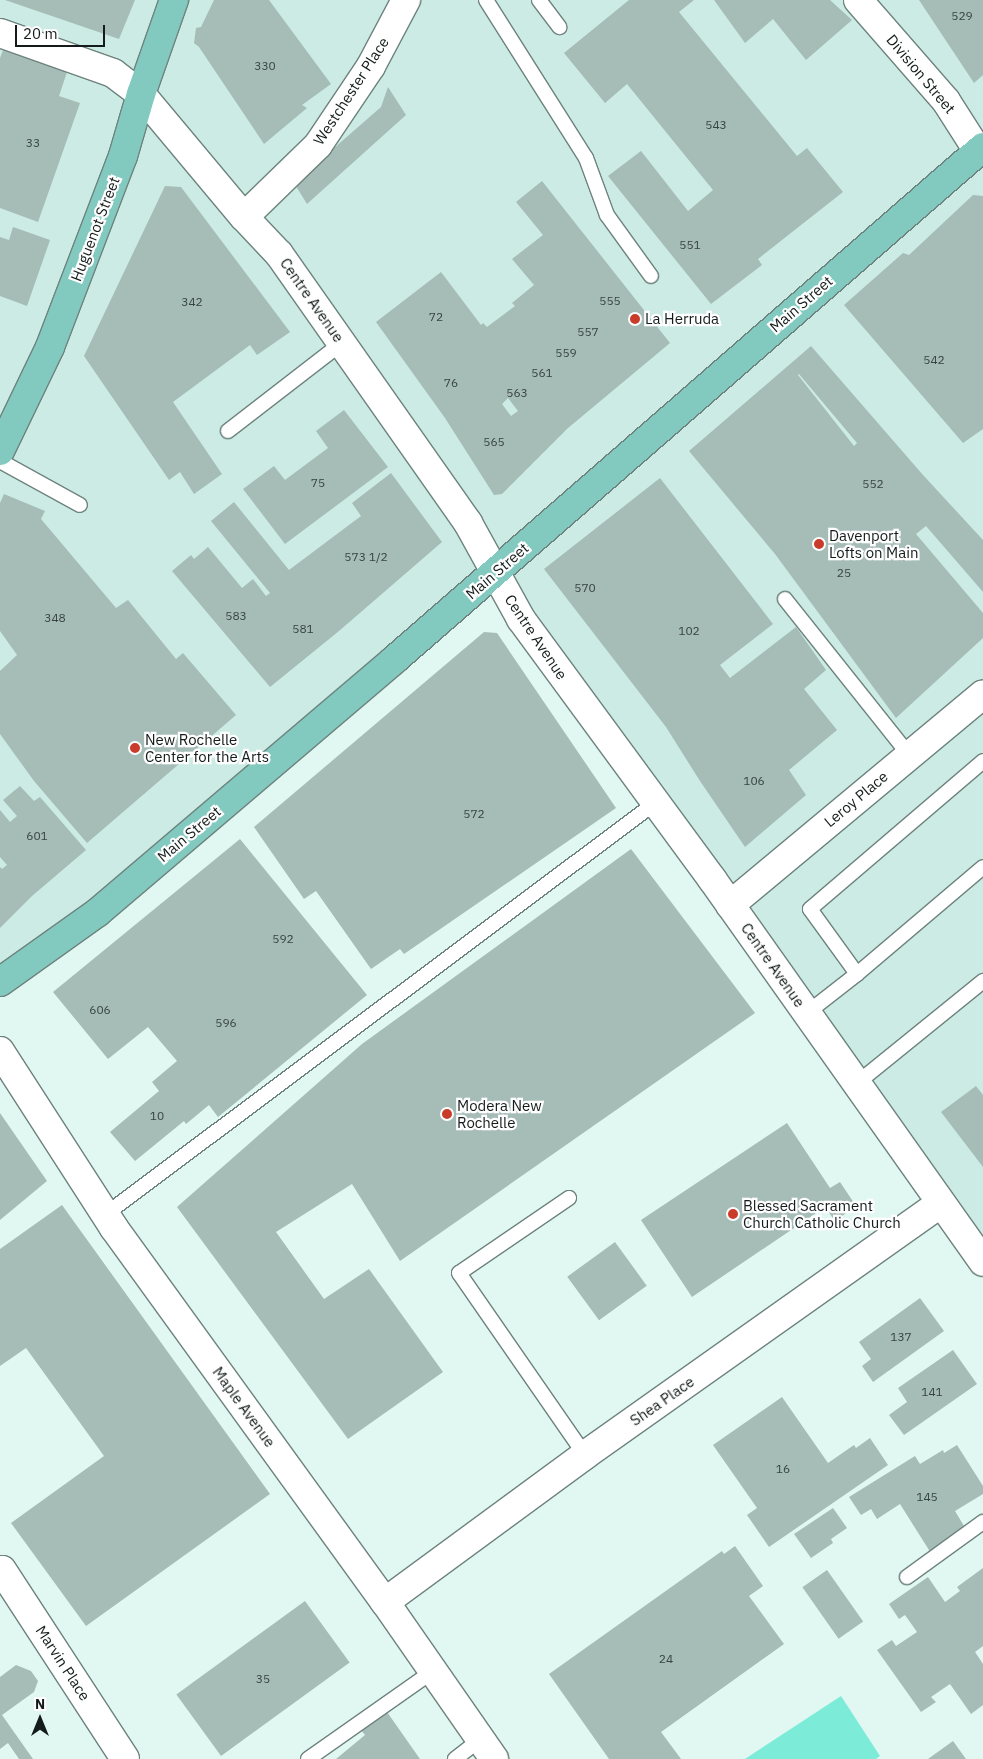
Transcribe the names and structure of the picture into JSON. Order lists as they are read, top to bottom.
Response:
{
  "streets": {
    "main road": ["Huguenot Street", "Main Street"],
    "street": [
      "Division Street",
      "Westchester Place",
      "Centre Avenue",
      "Leroy Place",
      "Shea Place",
      "Maple Avenue",
      "Marvin Place"
    ]
  },
  "crossings": [
    ["Division Street", "Main Street"],
    ["Westchester Place", "Centre Avenue"],
    ["Huguenot Street", "Centre Avenue"],
    ["Centre Avenue", "Main Street"],
    ["Centre Avenue", "Leroy Place"],
    ["Centre Avenue", "Shea Place"],
    ["Shea Place", "Maple Avenue"]
  ],
  "places": [
    "La Herruda",
    "Davenport Lofts on Main",
    "New Rochelle Center for the Arts",
    "Modera New Rochelle",
    "Blessed Sacrament Church Catholic Church"
  ],
  "house_numbers": [
    "529",
    "330",
    "543",
    "33",
    "551",
    "555",
    "342",
    "72",
    "557",
    "559",
    "542",
    "561",
    "76",
    "563",
    "565",
    "75",
    "552",
    "573 1/2",
    "25",
    "570",
    "583",
    "348",
    "581",
    "102",
    "106",
    "572",
    "601",
    "592",
    "606",
    "596",
    "10",
    "137",
    "141",
    "16",
    "145",
    "24",
    "35"
  ],
  "scale_bar": "20 m",
  "north": "top"
}
